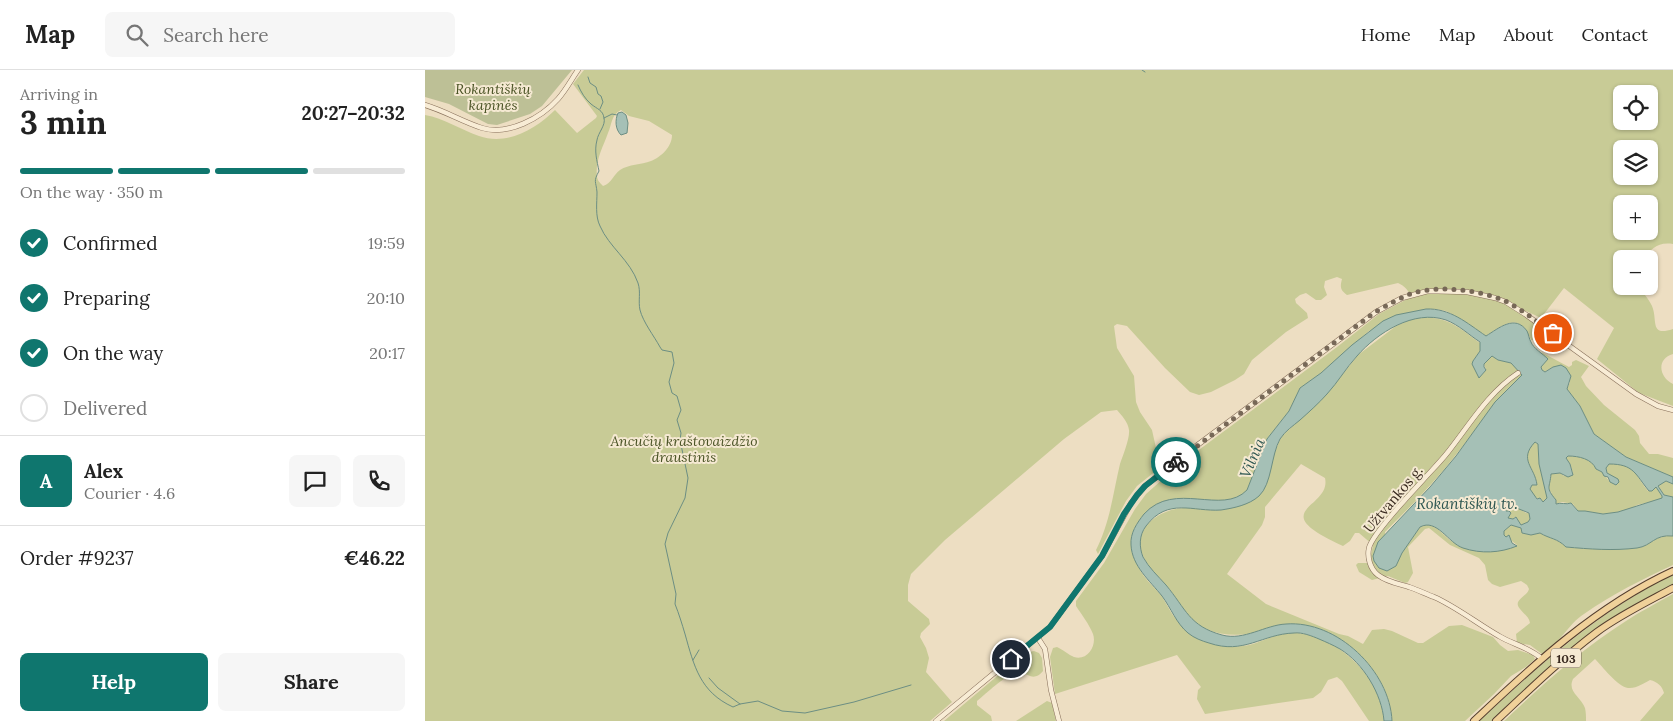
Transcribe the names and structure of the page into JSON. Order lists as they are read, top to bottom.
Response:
{
  "streets": {
    "main road": ["103"],
    "street": ["Užtvankos g."]
  },
  "crossings": [
    ["Užtvankos g.", "103"]
  ],
  "water": ["Vilnia", "Rokantiškių tv."],
  "parks": ["Rokantiškių kapinės", "Ancučių kraštovaizdžio draustinis"],
  "page": {
    "header": "Map",
    "search": "Search here",
    "nav": [
      "Home",
      "Map",
      "About",
      "Contact"
    ],
    "heading": ["3 min", "Arriving in", "20:27–20:32"],
    "panel": [
      "Alex",
      "Courier · 4.6",
      "Order #9237",
      "€46.22"
    ],
    "map_buttons": ["+", "−"],
    "bar": "On the way · 350 m",
    "list": [
      ["Confirmed", "19:59"],
      ["Preparing", "20:10"],
      ["On the way", "20:17"],
      "Delivered"
    ],
    "round": "A",
    "buttons": ["Help", "Share"]
  }
}
